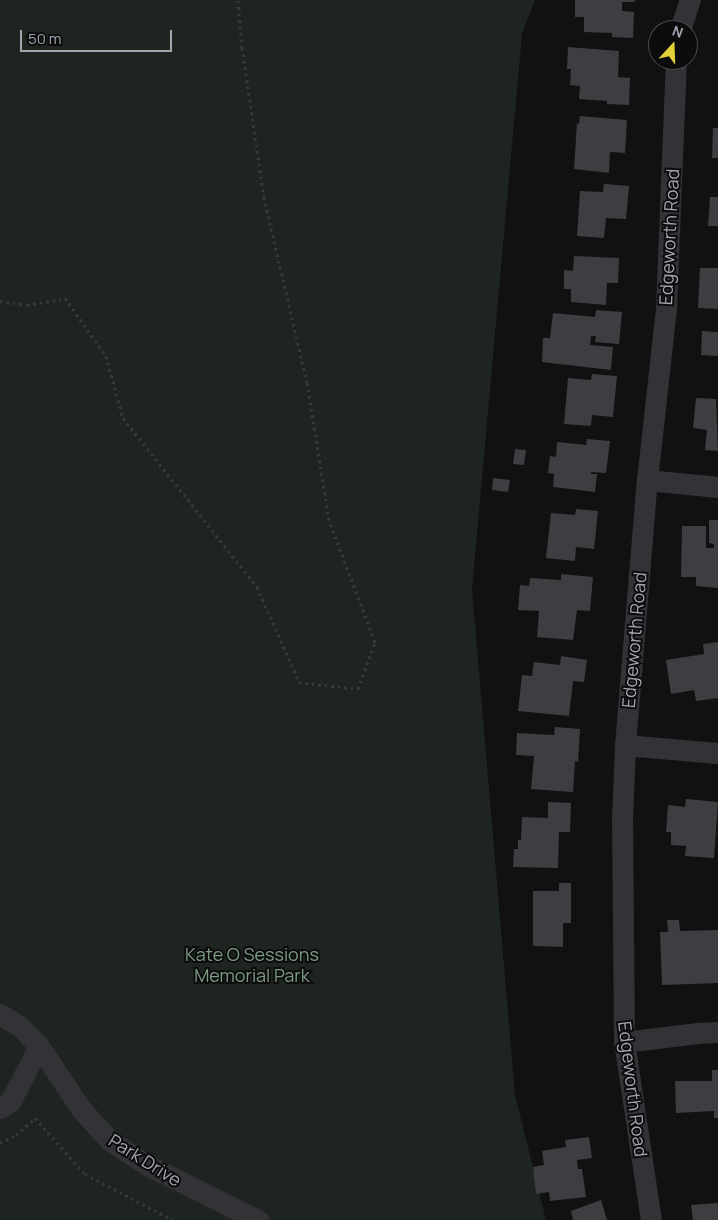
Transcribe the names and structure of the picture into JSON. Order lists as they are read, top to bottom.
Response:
{
  "streets": {
    "street": ["Edgeworth Road", "Park Drive"]
  },
  "parks": ["Kate O Sessions Memorial Park"],
  "scale_bar": "50 m",
  "north": "top"
}
